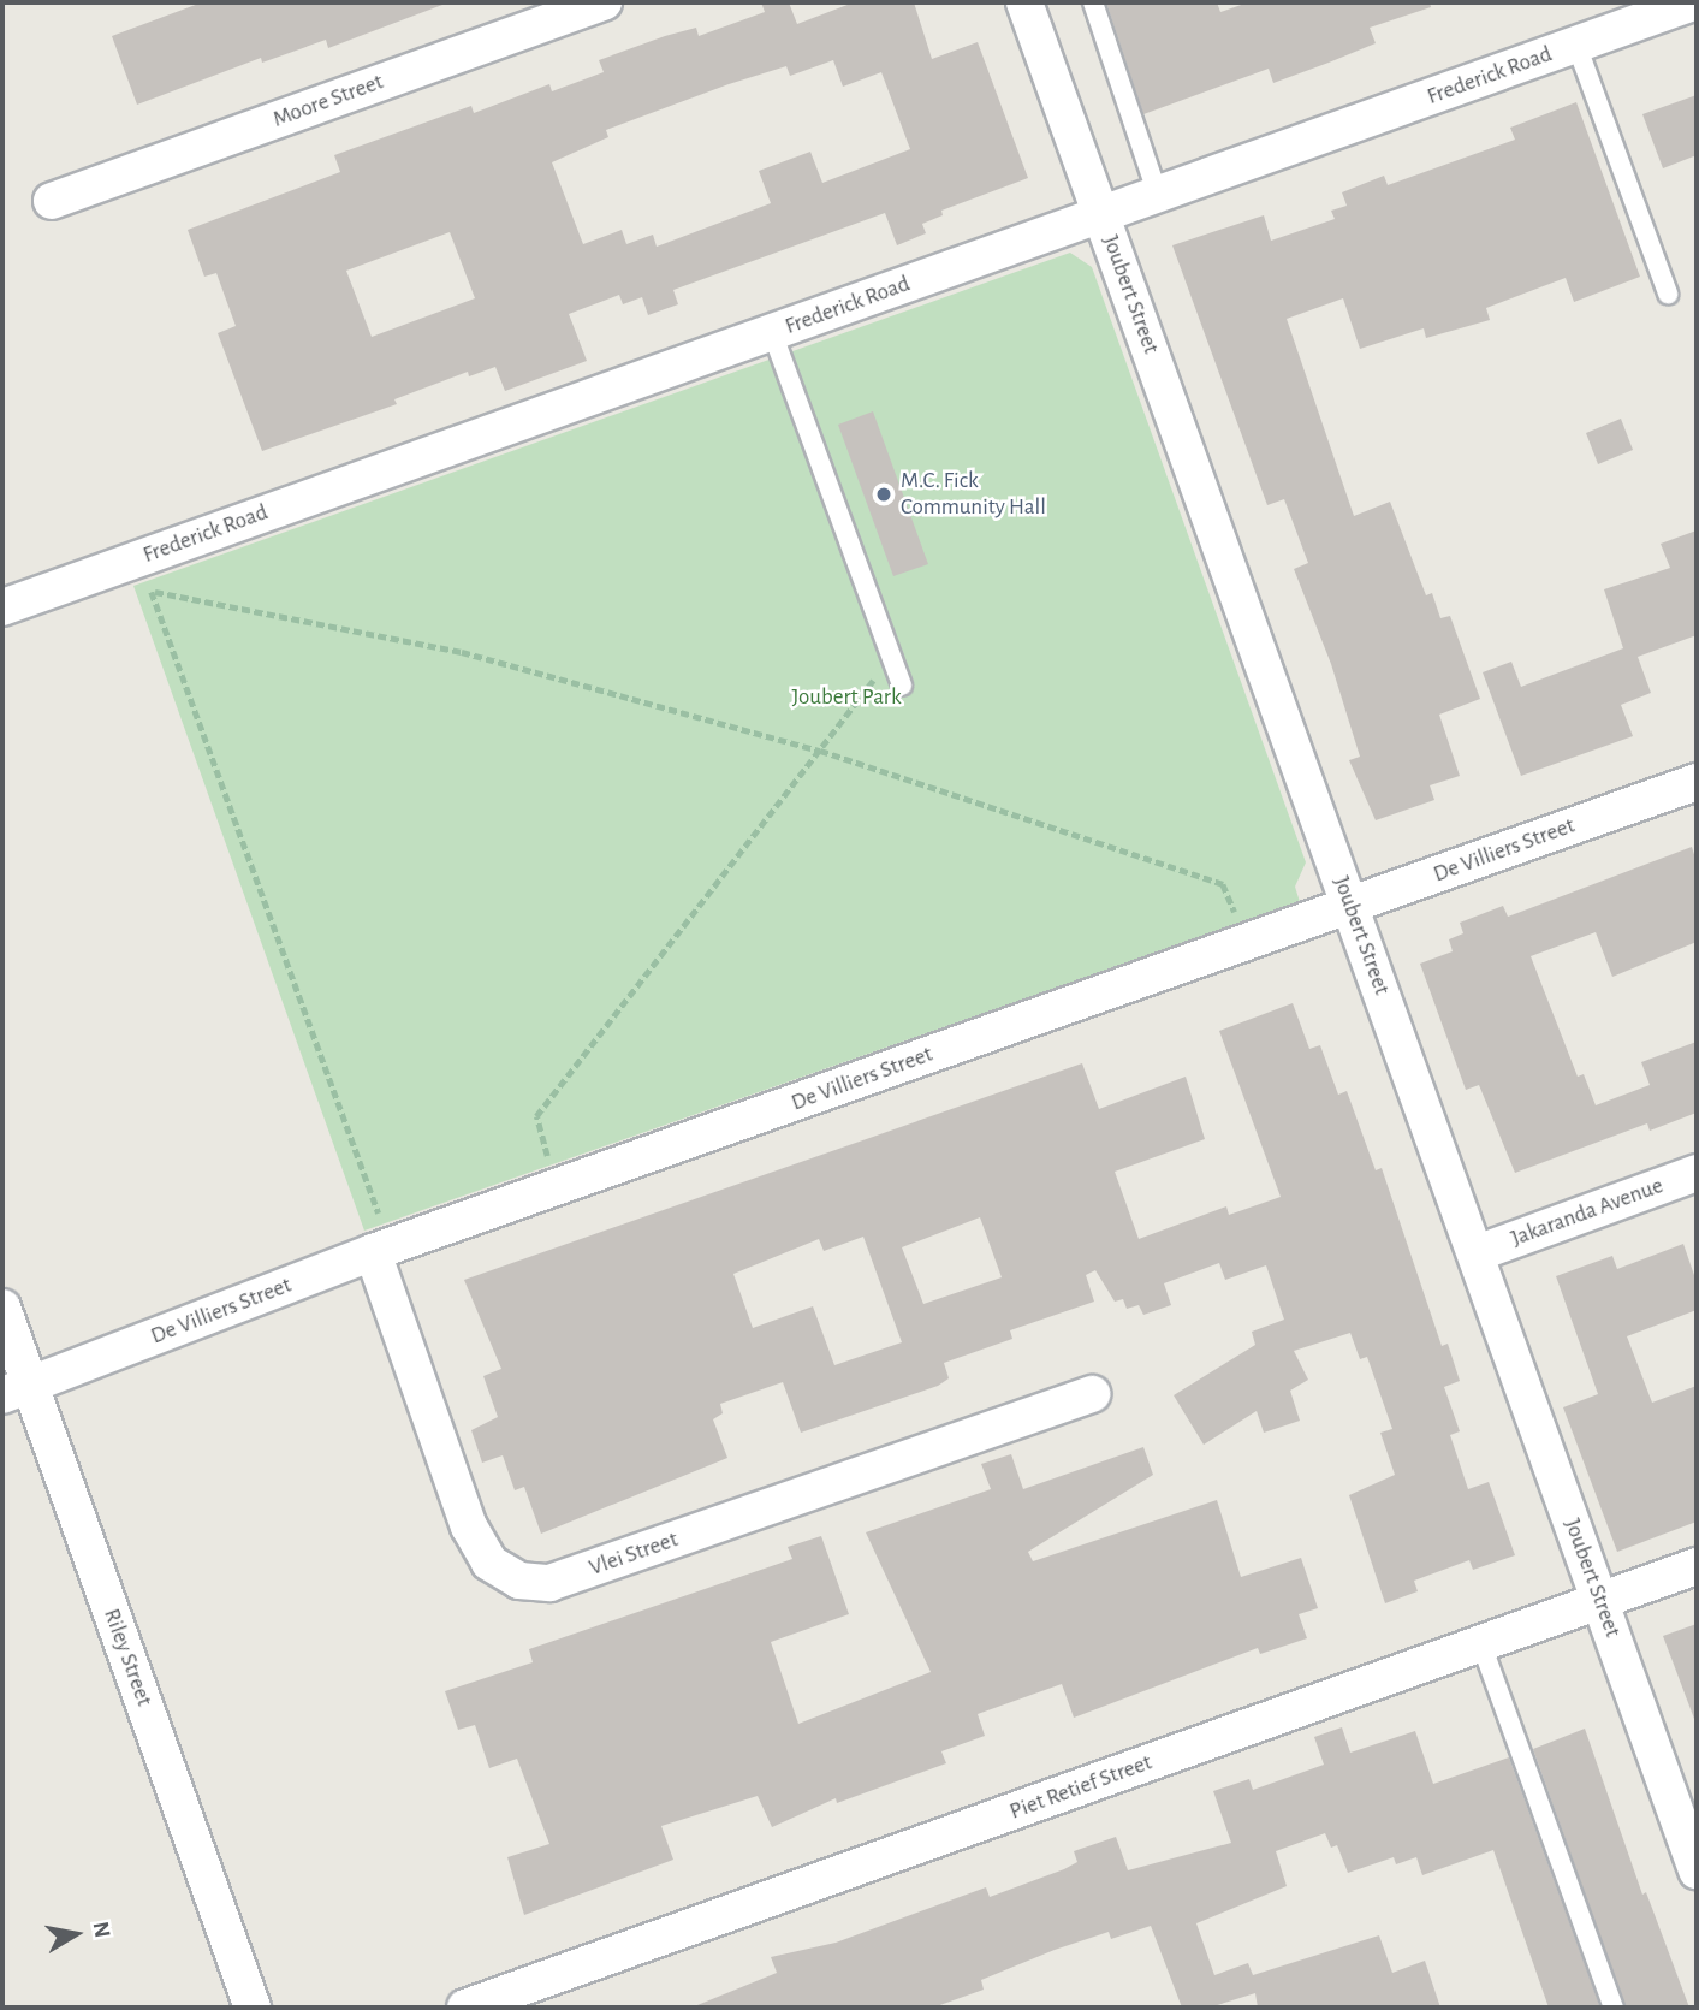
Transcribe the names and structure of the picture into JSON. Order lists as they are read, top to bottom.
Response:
{
  "streets": {
    "street": [
      "Frederick Road",
      "Moore Street",
      "Joubert Street",
      "De Villiers Street",
      "Jakaranda Avenue",
      "Vlei Street",
      "Riley Street",
      "Piet Retief Street"
    ]
  },
  "crossings": [
    ["Frederick Road", "Joubert Street"],
    ["Joubert Street", "De Villiers Street"],
    ["Joubert Street", "Jakaranda Avenue"],
    ["Joubert Street", "Piet Retief Street"],
    ["De Villiers Street", "Vlei Street"],
    ["De Villiers Street", "Riley Street"]
  ],
  "parks": ["Joubert Park"],
  "places": ["M.C. Fick Community Hall"],
  "north": "right"
}
